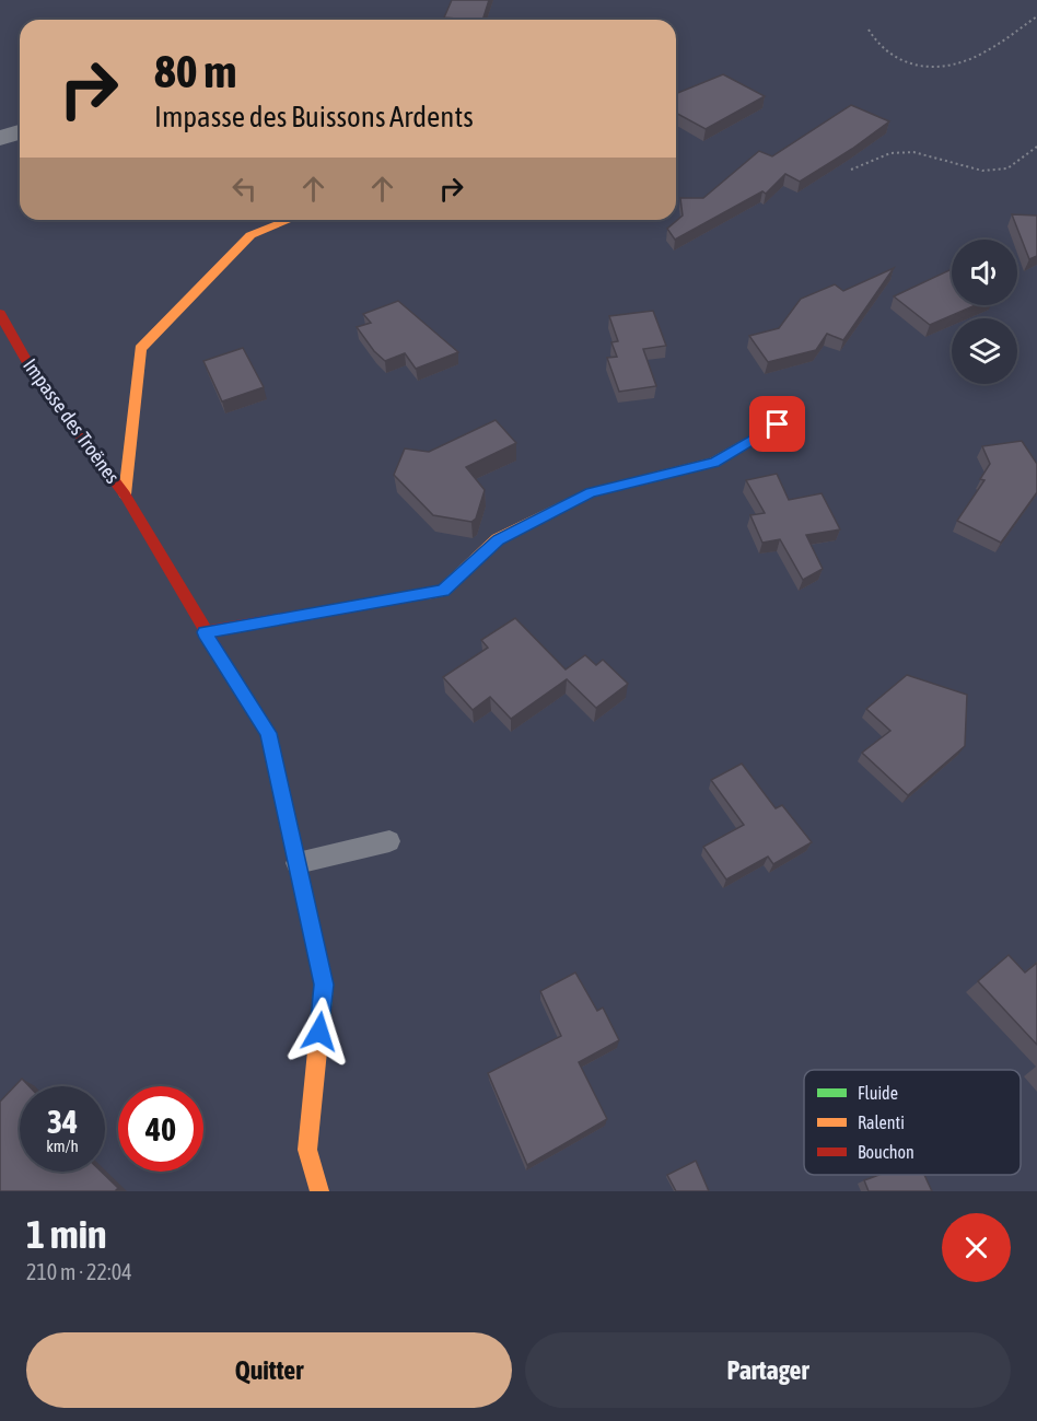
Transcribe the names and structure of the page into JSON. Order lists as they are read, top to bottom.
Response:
{
  "streets": {
    "street": ["Impasse des Troënes"]
  },
  "legend": ["Fluide", "Ralenti", "Bouchon"],
  "page": {
    "turn": ["80 m", "Impasse des Buissons Ardents"],
    "speed": "34 km/h",
    "limit": "40",
    "heading": ["1 min", "210 m · 22:04"],
    "buttons": ["Quitter", "Partager"]
  }
}
